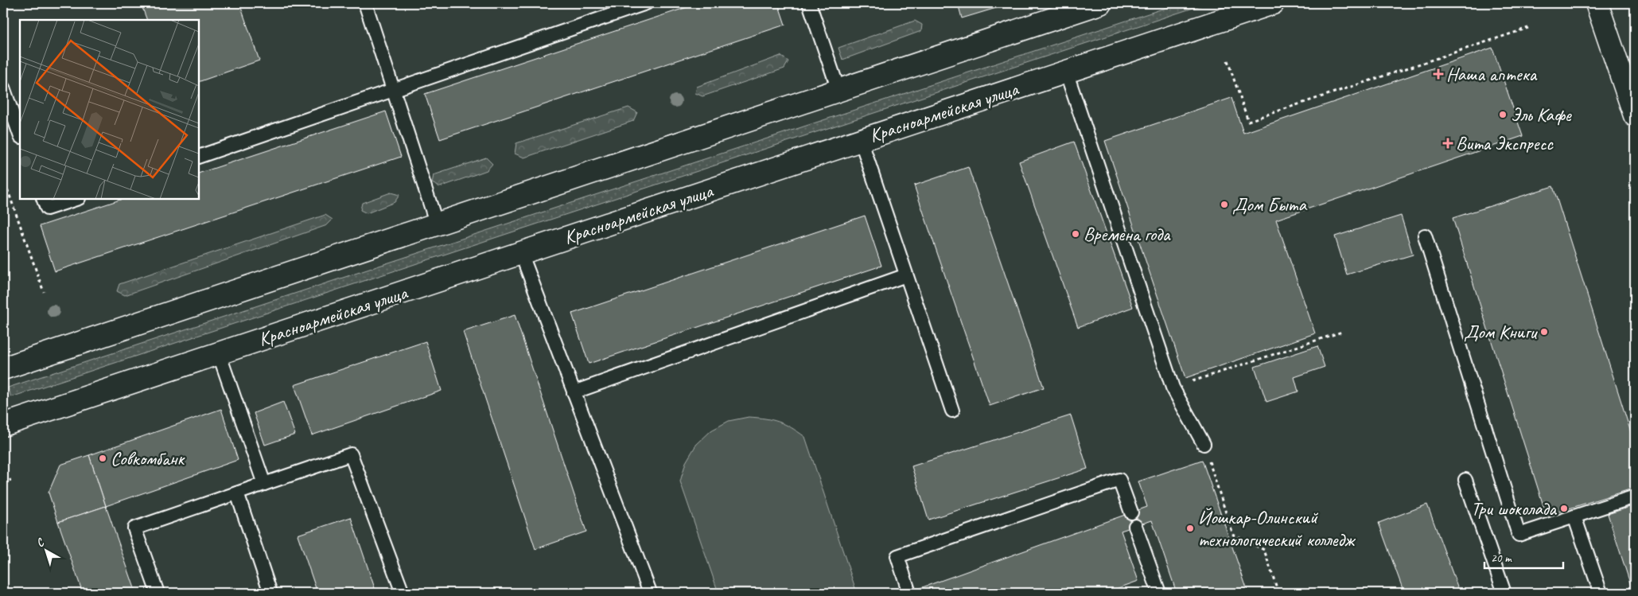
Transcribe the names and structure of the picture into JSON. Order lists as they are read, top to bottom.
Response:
{
  "streets": {
    "main road": ["Красноармейская улица"]
  },
  "places": {
    "health": ["Наша аптека", "Вита Экспресс"],
    "other": [
      "Эль Кафе",
      "Дом Быта",
      "Времена года",
      "Дом Книги",
      "Совкомбанк",
      "Три шоколада",
      "Йошкар-Олинский технологический колледж"
    ]
  },
  "scale_bar": "20 m",
  "north": "top left"
}
